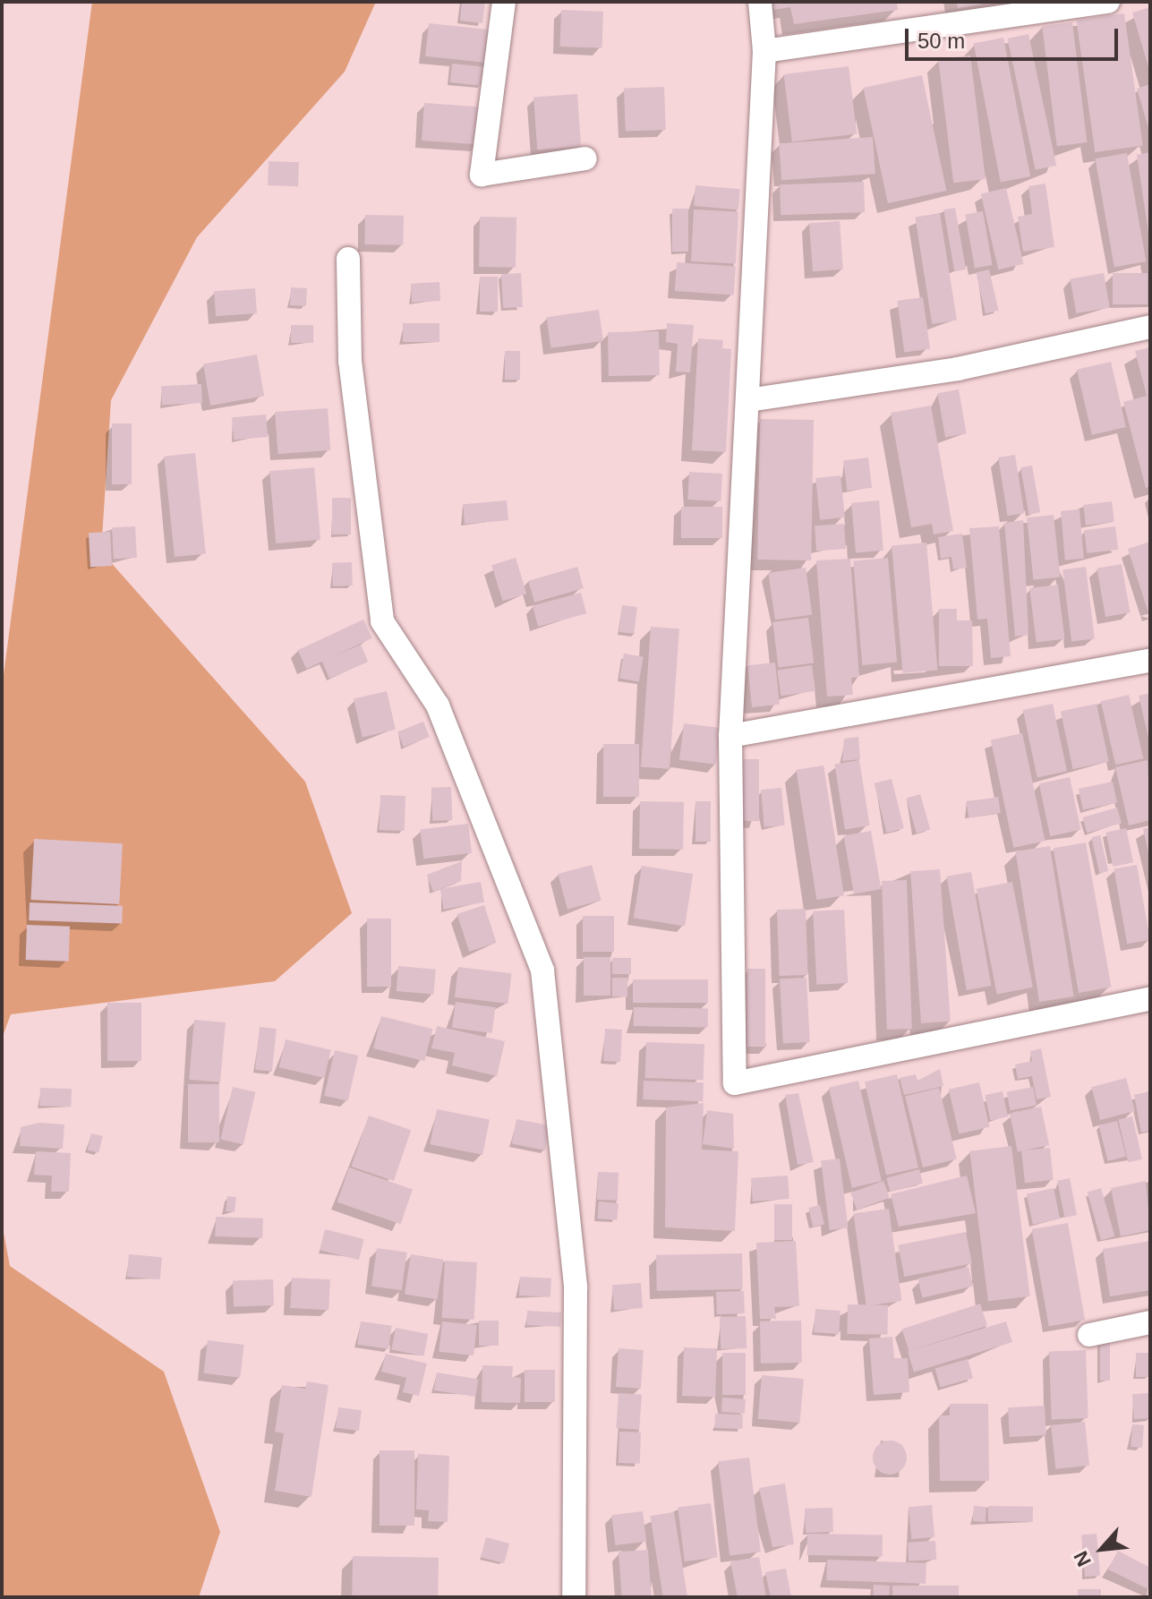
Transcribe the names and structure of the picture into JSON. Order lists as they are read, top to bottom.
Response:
{
  "scale_bar": "50 m",
  "north": "bottom left"
}
